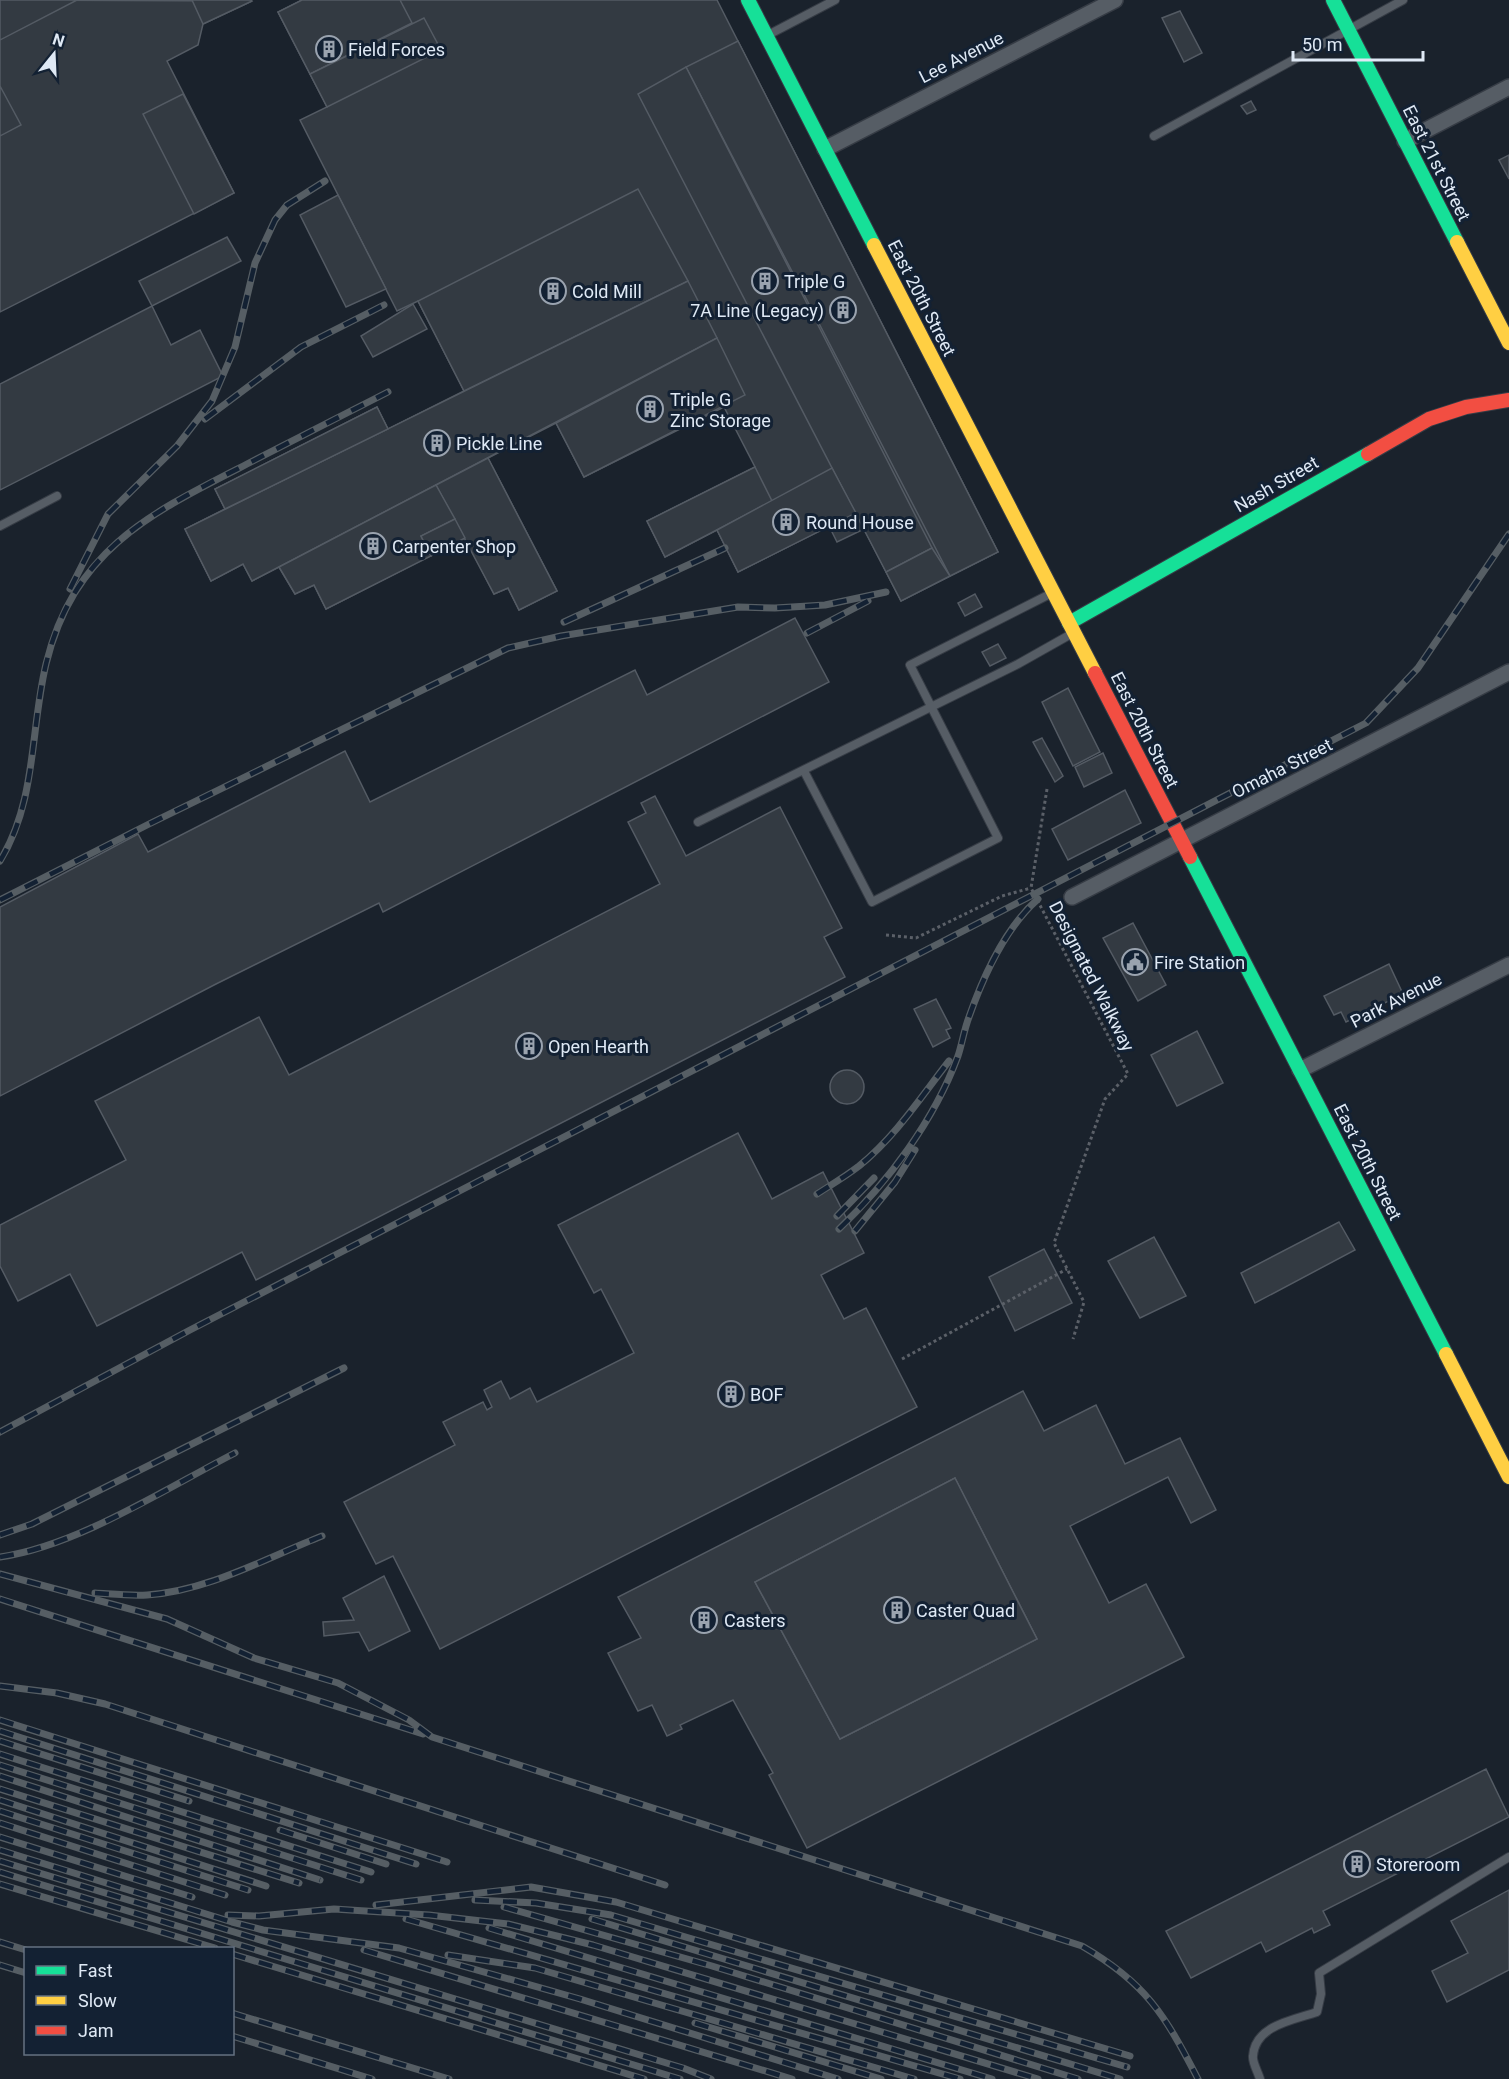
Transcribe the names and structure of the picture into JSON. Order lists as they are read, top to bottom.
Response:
{
  "streets": {
    "street": [
      "Lee Avenue",
      "East 21st Street",
      "East 20th Street",
      "Nash Street",
      "Omaha Street",
      "Park Avenue"
    ],
    "path": ["Designated Walkway"]
  },
  "crossings": [
    ["Lee Avenue", "East 20th Street"],
    ["East 20th Street", "Nash Street"],
    ["East 20th Street", "Omaha Street"],
    ["East 20th Street", "Park Avenue"]
  ],
  "places": {
    "building": [
      "Field Forces",
      "Triple G",
      "Cold Mill",
      "7A Line (Legacy)",
      "Triple G Zinc Storage",
      "Pickle Line",
      "Round House",
      "Carpenter Shop",
      "Open Hearth",
      "BOF",
      "Caster Quad",
      "Casters",
      "Storeroom"
    ],
    "public building": ["Fire Station"]
  },
  "legend": ["Fast", "Slow", "Jam"],
  "scale_bar": "50 m",
  "north": "top"
}
